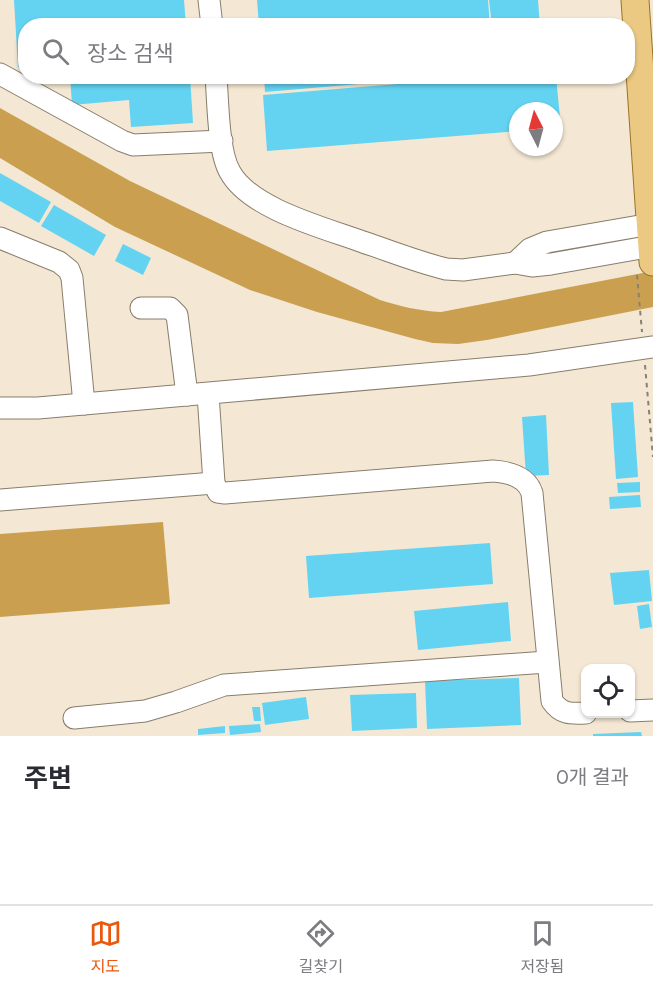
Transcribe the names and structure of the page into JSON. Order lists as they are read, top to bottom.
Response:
{
  "north": "top",
  "page": {
    "search": "장소 검색",
    "heading": ["주변", "0개 결과"],
    "nav": ["지도", "길찾기", "저장됨"]
  }
}
